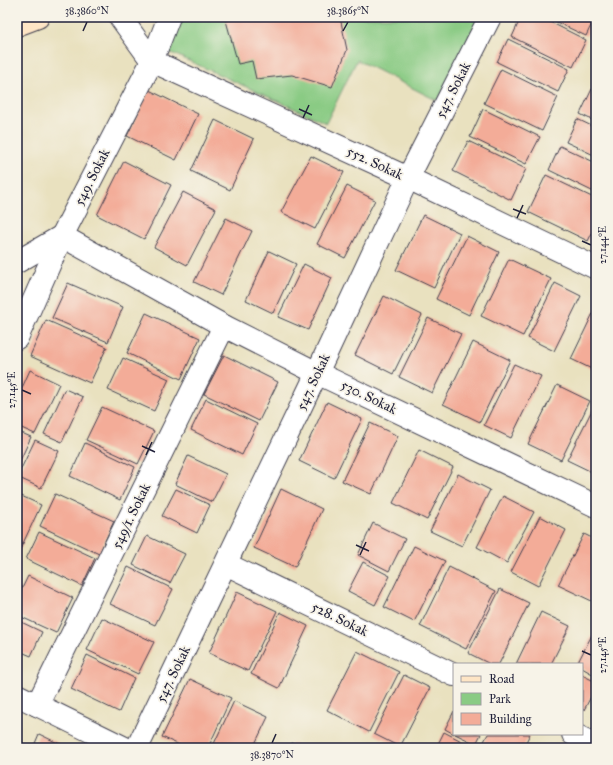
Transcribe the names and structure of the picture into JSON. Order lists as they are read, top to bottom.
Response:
{
  "streets": {
    "street": [
      "547. Sokak",
      "552. Sokak",
      "549. Sokak",
      "530. Sokak",
      "549/1. Sokak",
      "528. Sokak"
    ]
  },
  "crossings": [
    ["547. Sokak", "552. Sokak"],
    ["547. Sokak", "530. Sokak"],
    ["547. Sokak", "528. Sokak"],
    ["552. Sokak", "549. Sokak"],
    ["549. Sokak", "530. Sokak"],
    ["530. Sokak", "549/1. Sokak"]
  ],
  "legend": ["Road", "Park", "Building"],
  "coordinates": [
    "38.3860°N",
    "38.3865°N",
    "27.144°E",
    "27.145°E",
    "38.3870°N"
  ]
}
